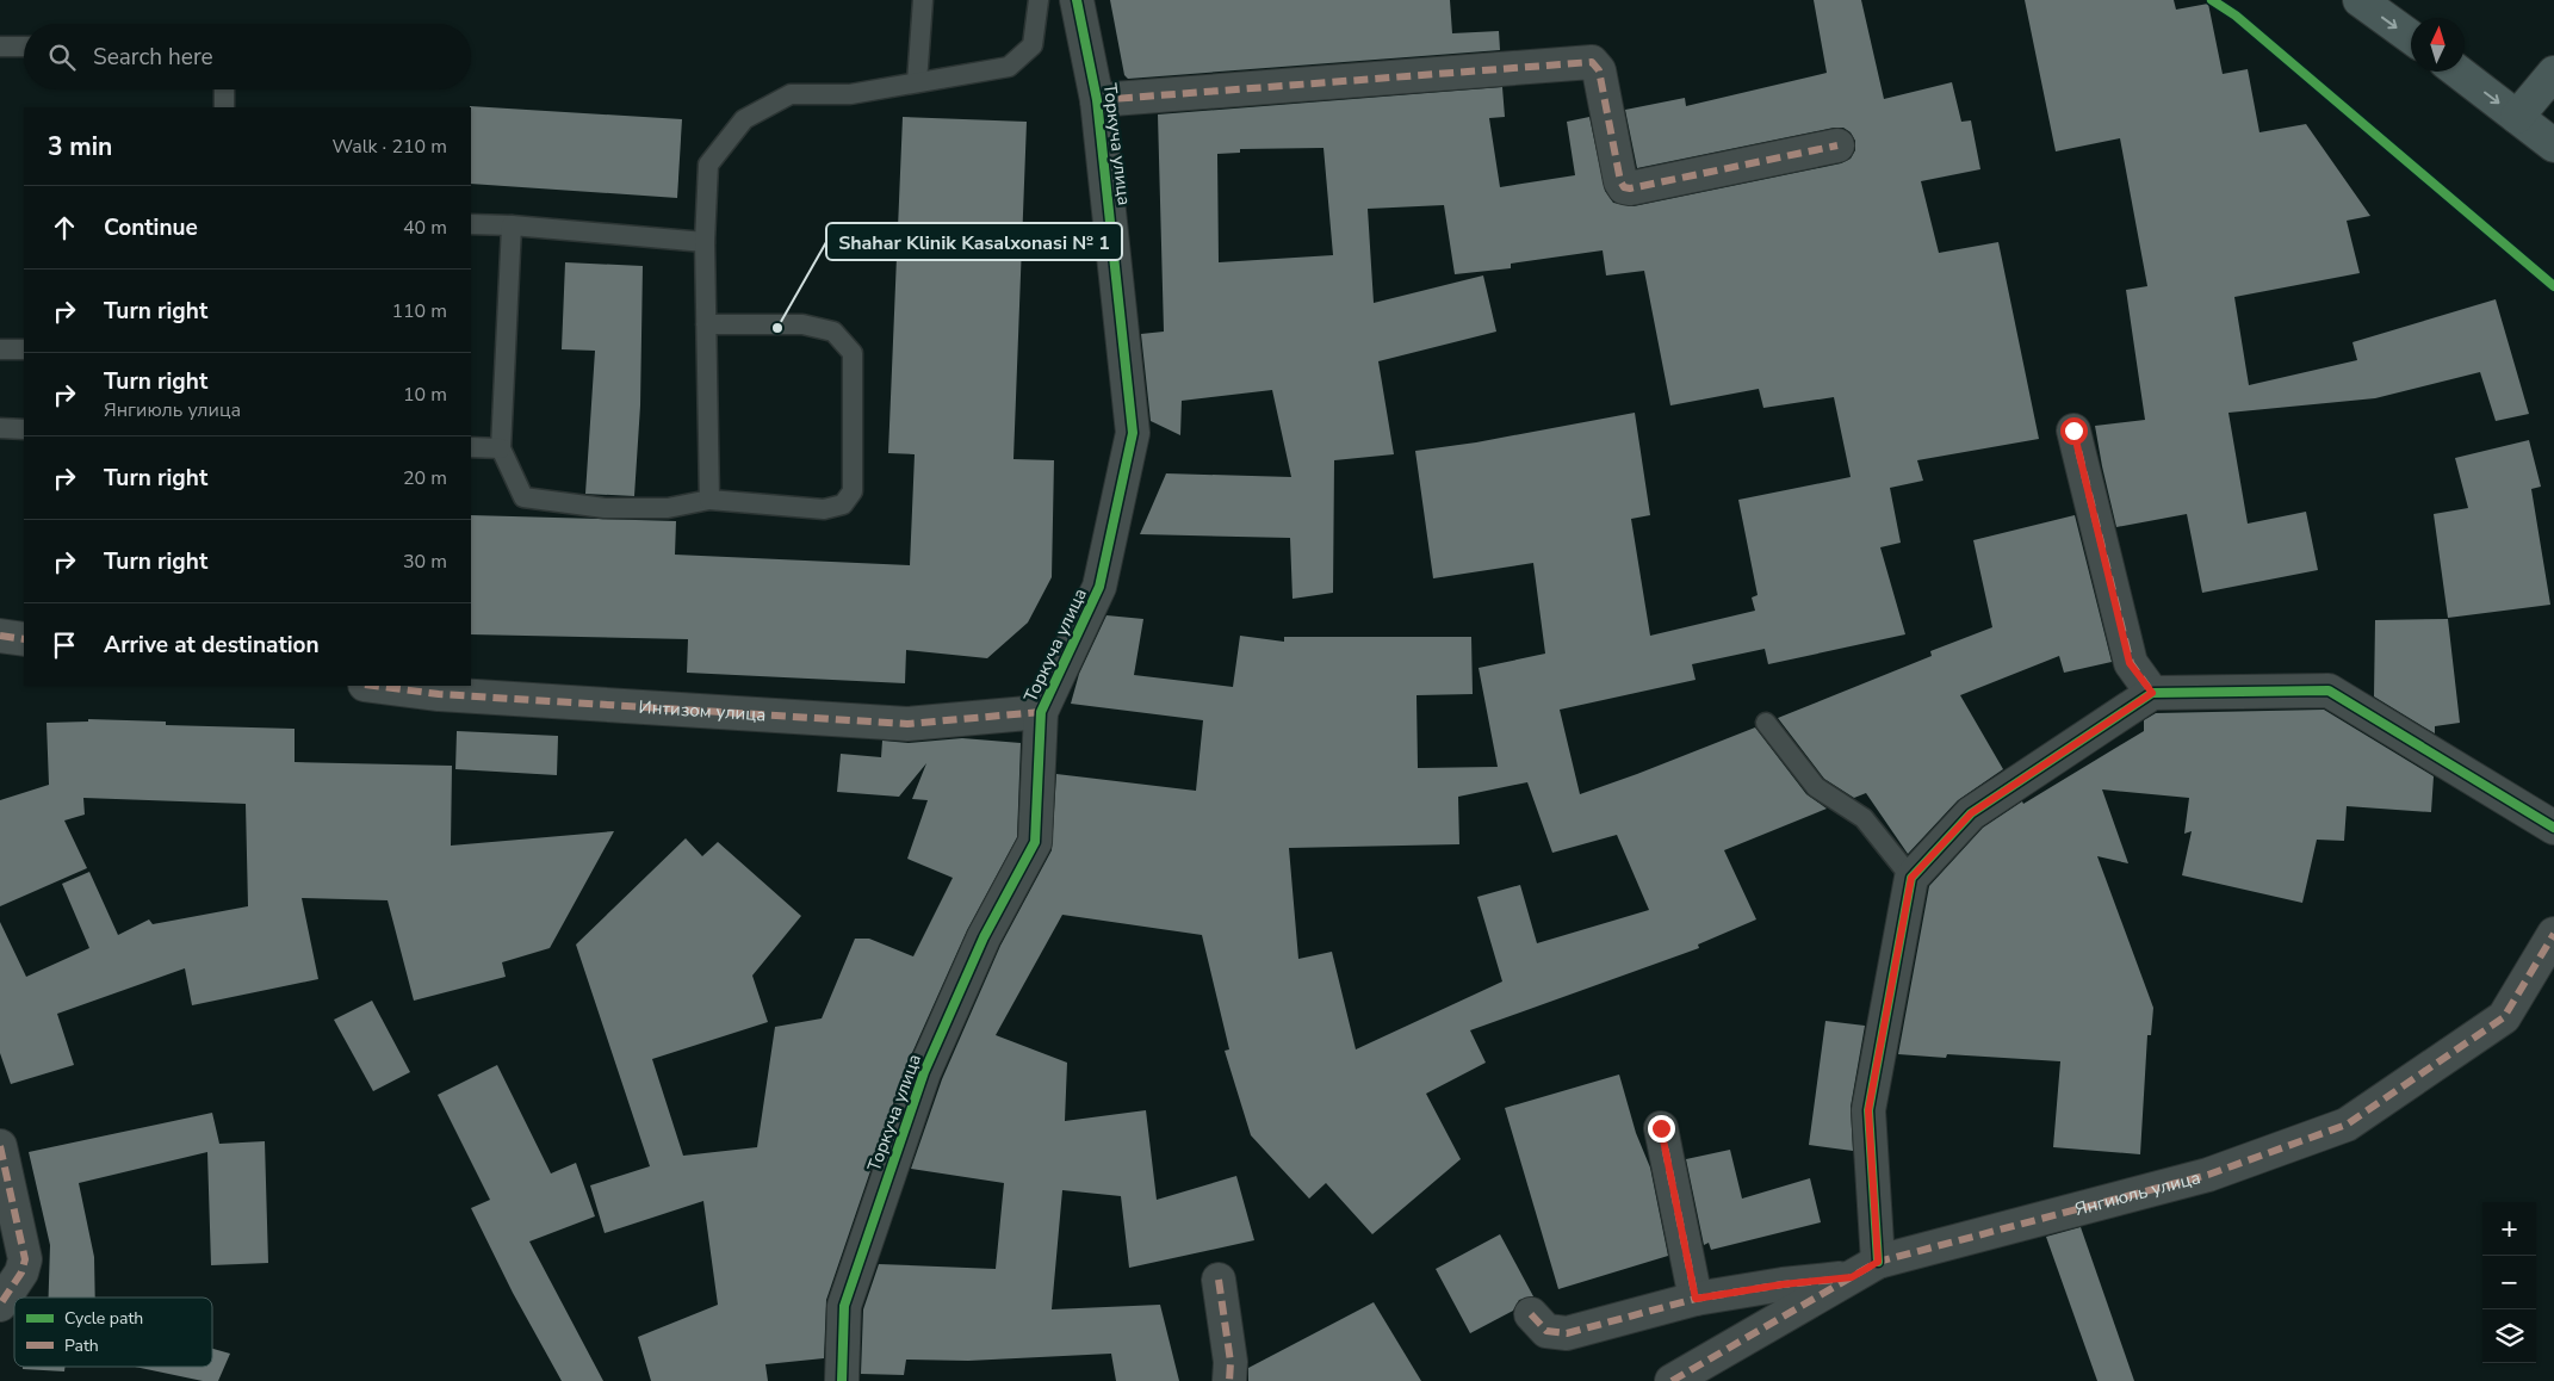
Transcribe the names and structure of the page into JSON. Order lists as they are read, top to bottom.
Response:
{
  "streets": {
    "street": ["Торкуча улица", "Интизом улица", "Янгиюль улица"]
  },
  "crossings": [
    ["Торкуча улица", "Интизом улица"]
  ],
  "places": ["Shahar Klinik Kasalxonasi № 1"],
  "legend": ["Cycle path", "Path"],
  "north": "top",
  "page": {
    "search": "Search here",
    "heading": ["3 min", "Walk · 210 m"],
    "list": [
      ["Continue", "40 m"],
      ["Turn right", "110 m"],
      ["Turn right", "Янгиюль улица", "10 m"],
      ["Turn right", "20 m"],
      ["Turn right", "30 m"],
      "Arrive at destination"
    ],
    "map_buttons": ["+", "−"]
  }
}
